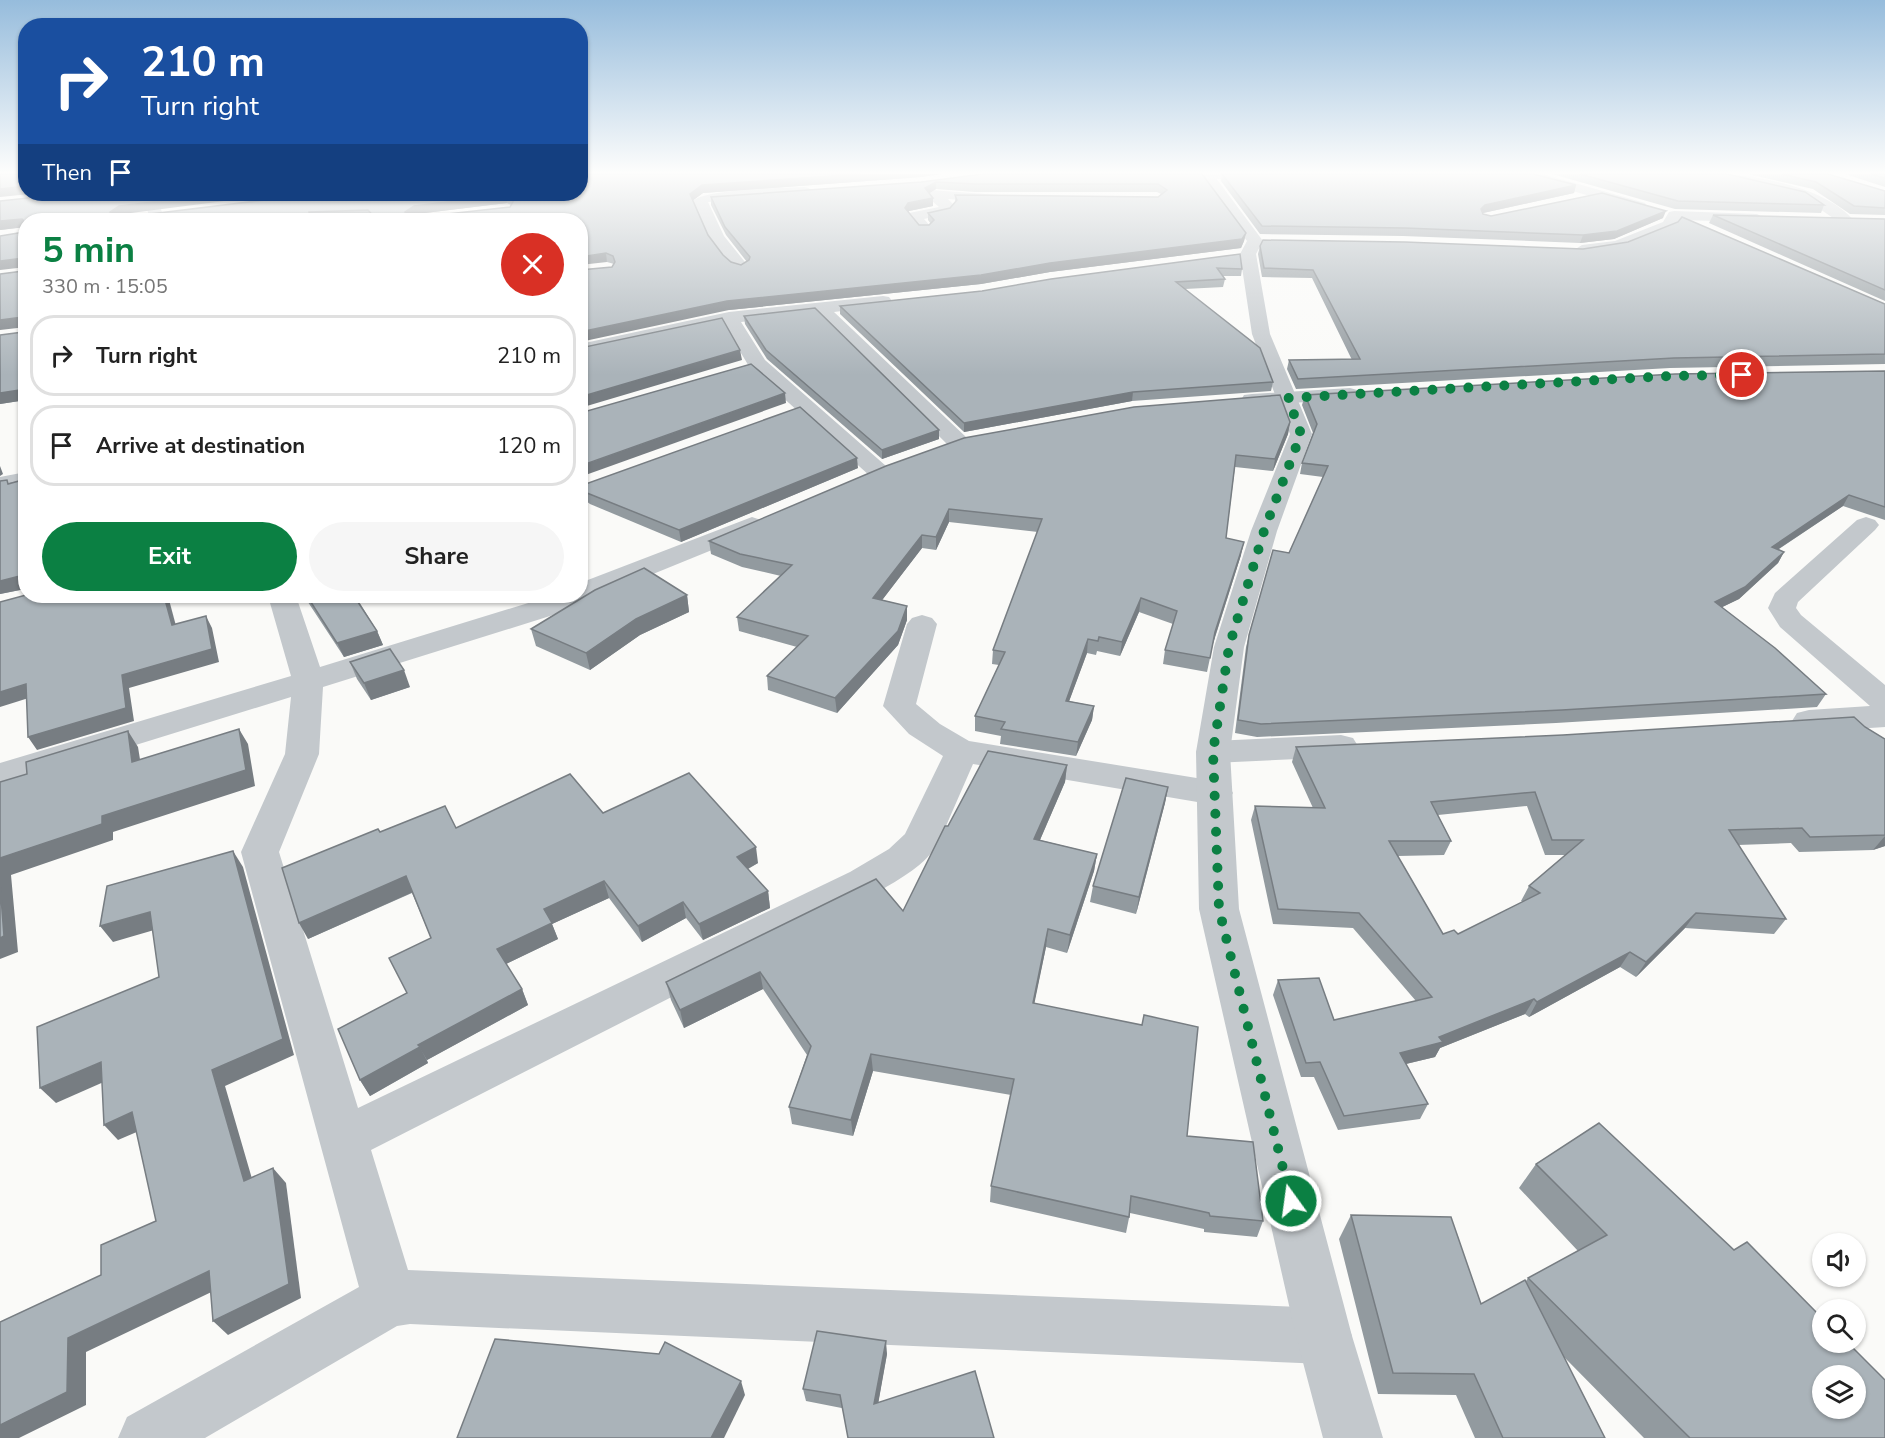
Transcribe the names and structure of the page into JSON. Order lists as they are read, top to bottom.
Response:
{
  "page": {
    "turn": ["210 m", "Turn right"],
    "then": "Then",
    "heading": ["5 min", "330 m · 15:05"],
    "list": [
      {
        "name": "Turn right",
        "value": "210 m"
      },
      {
        "name": "Arrive at destination",
        "value": "120 m"
      }
    ],
    "buttons": ["Exit", "Share"]
  }
}
